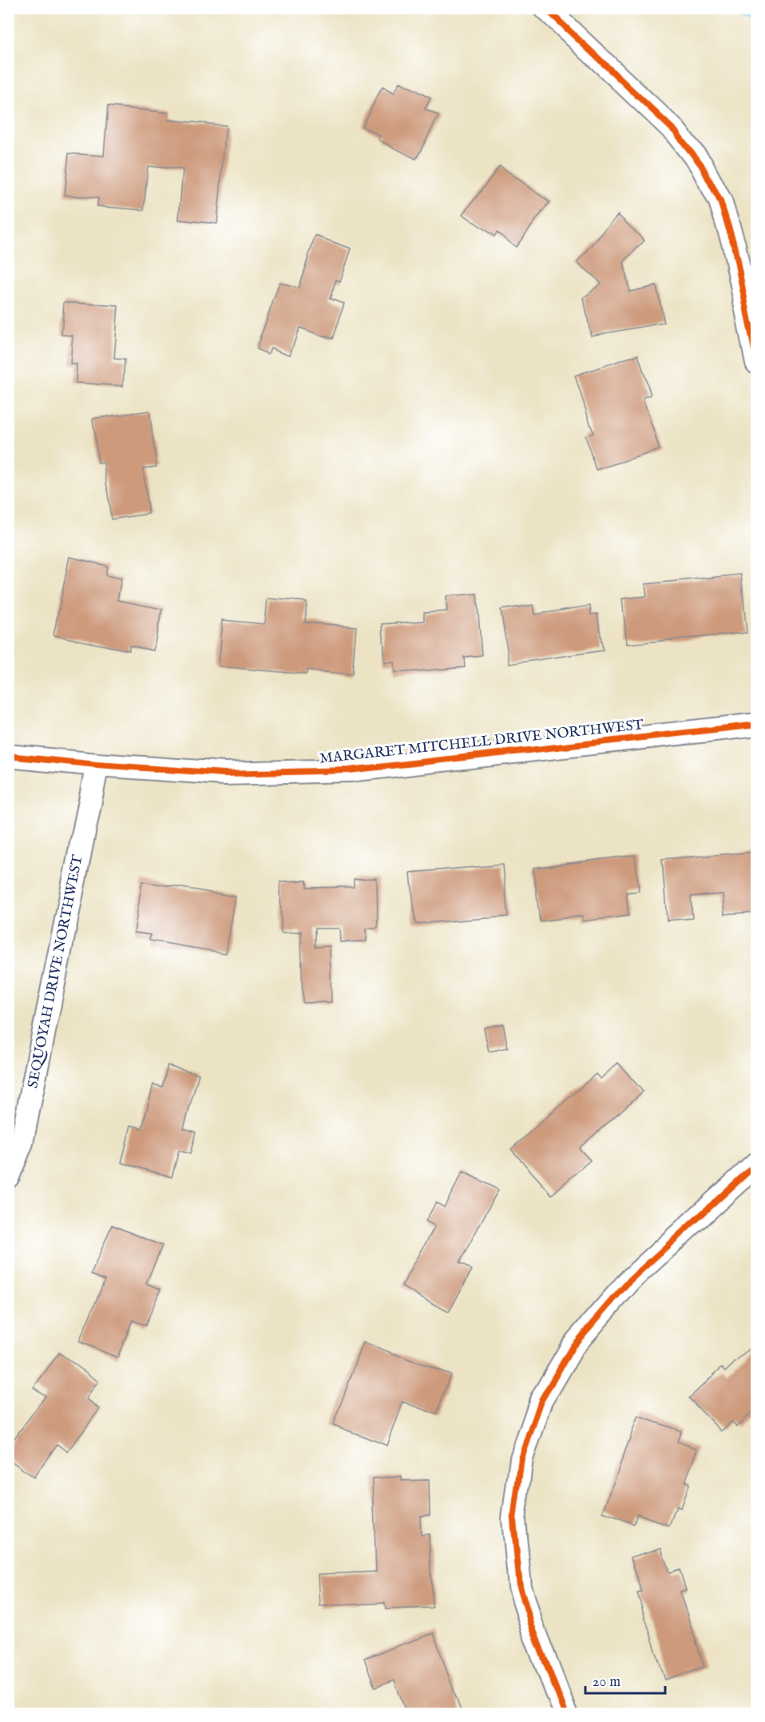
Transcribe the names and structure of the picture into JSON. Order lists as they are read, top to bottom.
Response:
{
  "streets": {
    "street": ["MARGARET MITCHELL DRIVE NORTHWEST", "SEQUOYAH DRIVE NORTHWEST"]
  },
  "crossings": [
    ["MARGARET MITCHELL DRIVE NORTHWEST", "SEQUOYAH DRIVE NORTHWEST"]
  ],
  "scale_bar": "20 m"
}
